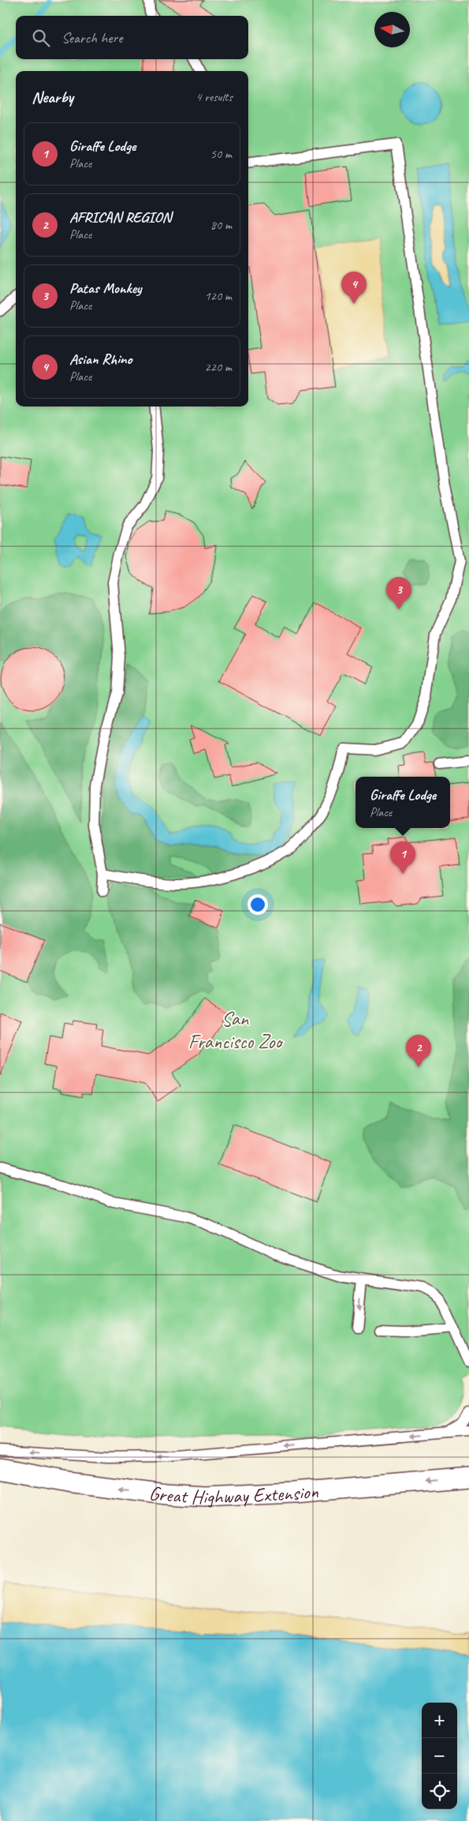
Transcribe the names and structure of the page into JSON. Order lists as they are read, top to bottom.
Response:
{
  "streets": {
    "street": ["Great Highway Extension"]
  },
  "one_way": ["Great Highway Extension"],
  "parks": ["San Francisco Zoo"],
  "north": "left",
  "page": {
    "search": "Search here",
    "heading": ["Nearby", "4 results"],
    "list": [
      {
        "mark": "1",
        "name": "Giraffe Lodge",
        "note": "Place",
        "value": "50 m"
      },
      {
        "mark": "2",
        "name": "AFRICAN REGION",
        "note": "Place",
        "value": "80 m"
      },
      {
        "mark": "3",
        "name": "Patas Monkey",
        "note": "Place",
        "value": "120 m"
      },
      {
        "mark": "4",
        "name": "Asian Rhino",
        "note": "Place",
        "value": "220 m"
      }
    ],
    "pins": [
      "4",
      "3",
      "1",
      "2"
    ],
    "popup": ["Giraffe Lodge", "Place"],
    "map_buttons": ["+", "−"]
  }
}
